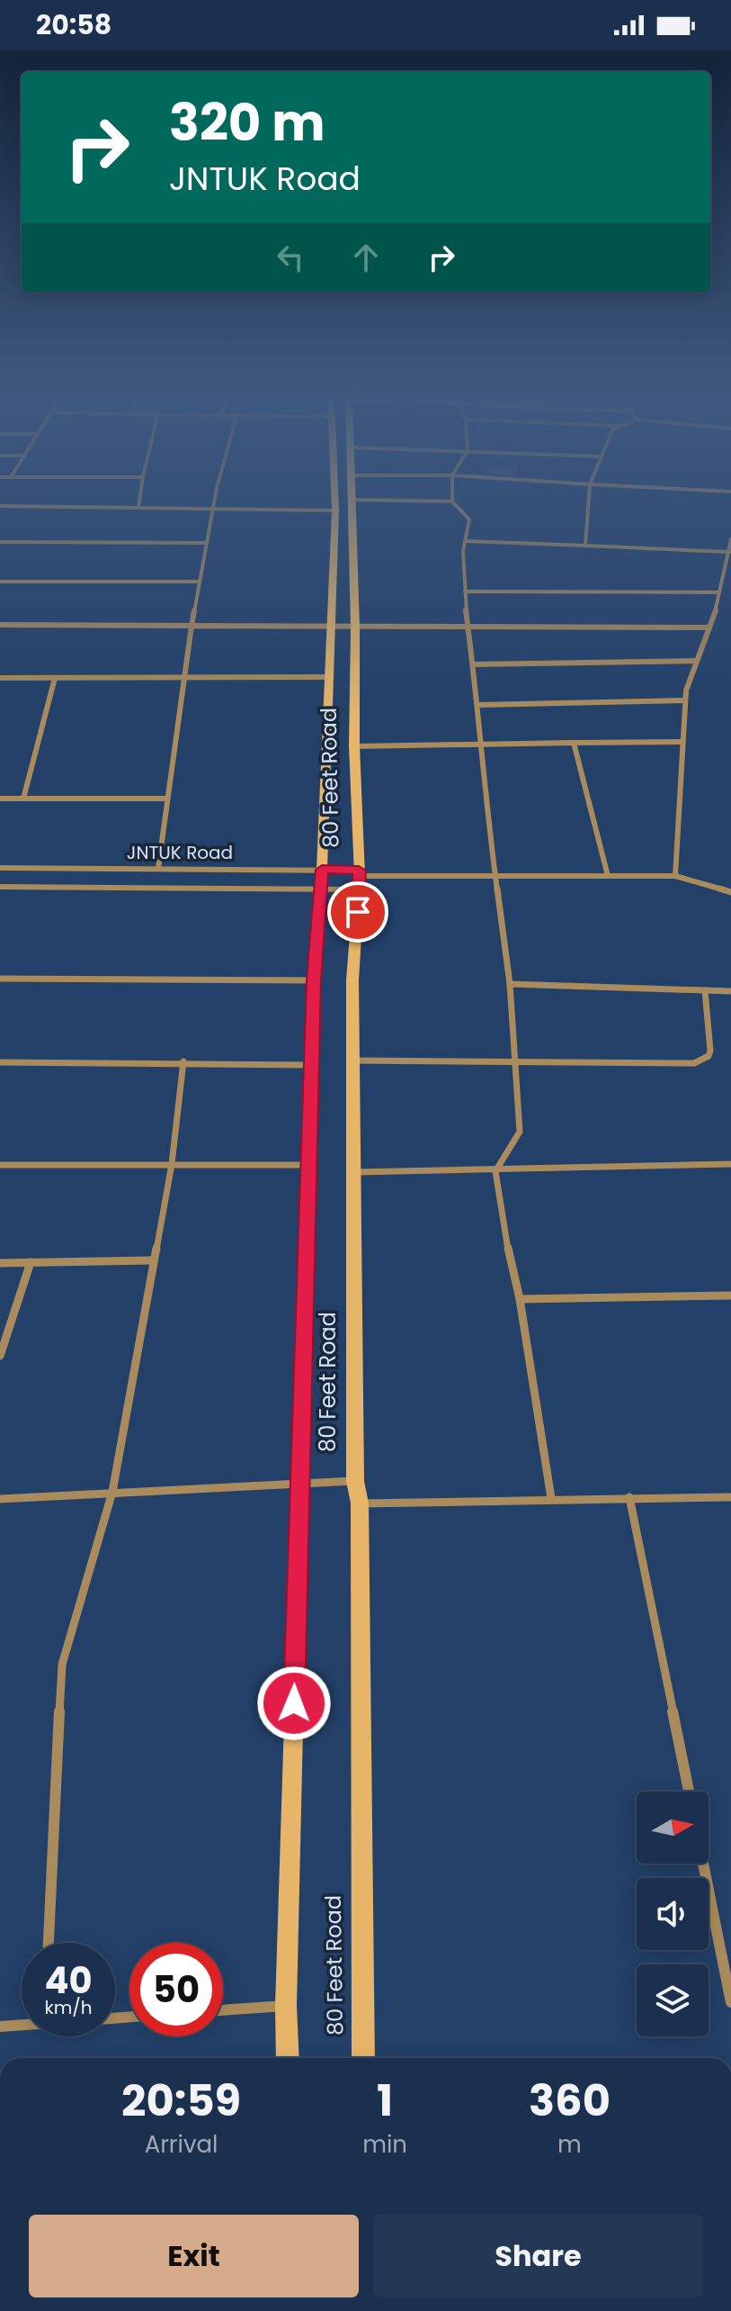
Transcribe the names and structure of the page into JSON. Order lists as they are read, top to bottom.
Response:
{
  "streets": {
    "main road": ["80 Feet Road"],
    "street": ["JNTUK Road"]
  },
  "crossings": [
    ["80 Feet Road", "JNTUK Road"]
  ],
  "north": "right",
  "page": {
    "status": "20:58",
    "turn": ["320 m", "JNTUK Road"],
    "speed": "40 km/h",
    "limit": "50",
    "eta": [
      "20:59",
      "Arrival",
      "1",
      "min",
      "360",
      "m"
    ],
    "buttons": ["Exit", "Share"]
  }
}
